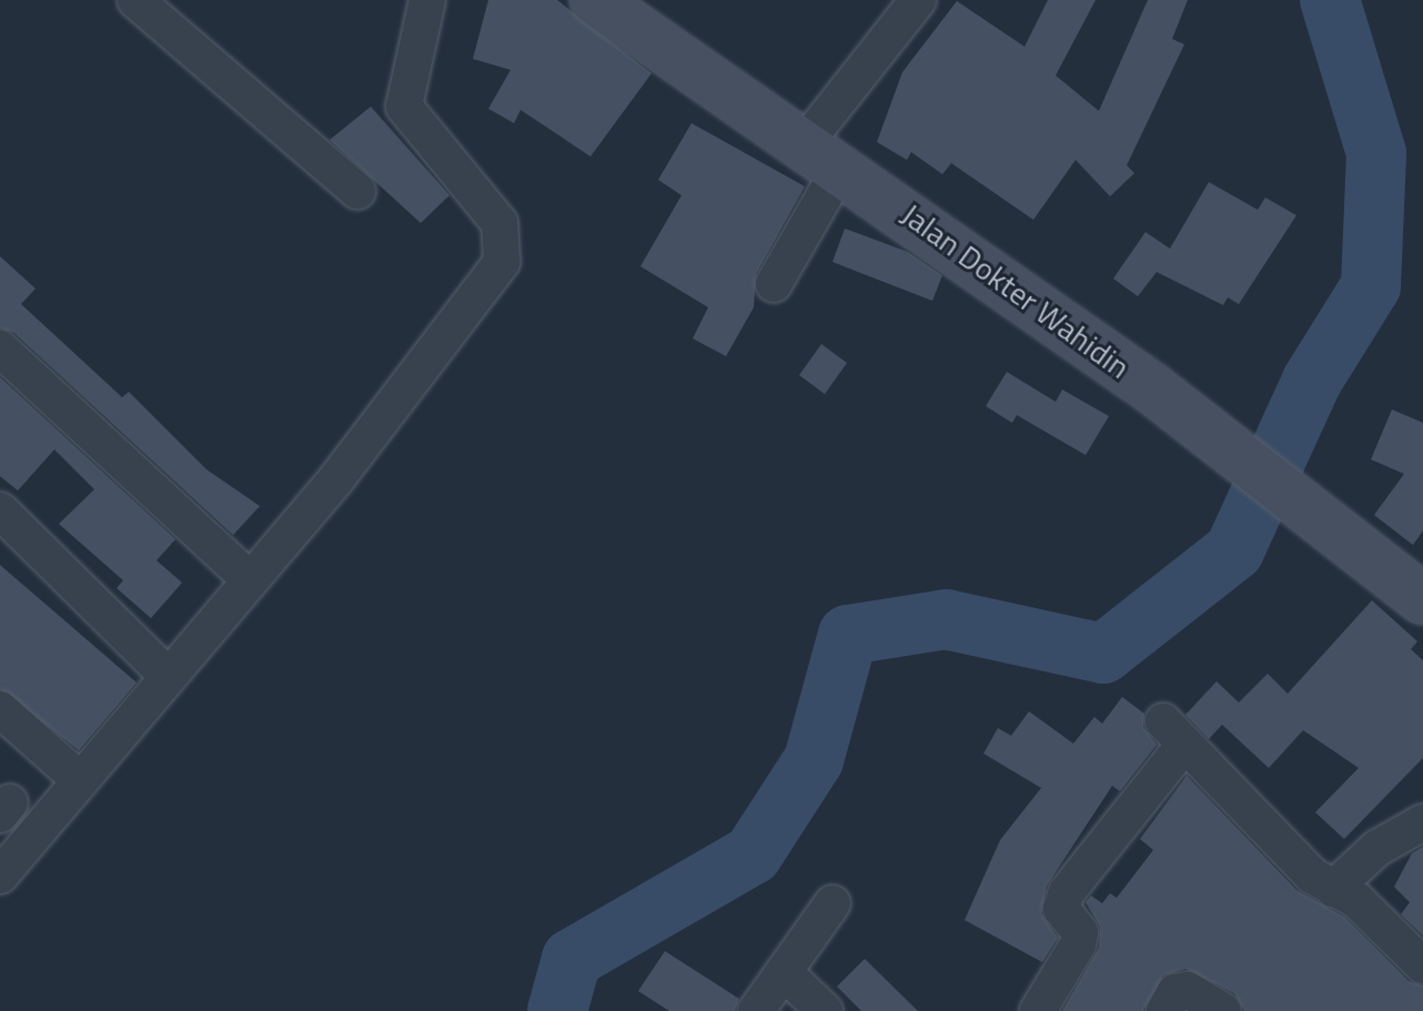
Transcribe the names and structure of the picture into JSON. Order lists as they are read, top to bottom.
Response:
{
  "streets": {
    "main road": ["Jalan Dokter Wahidin"]
  }
}
